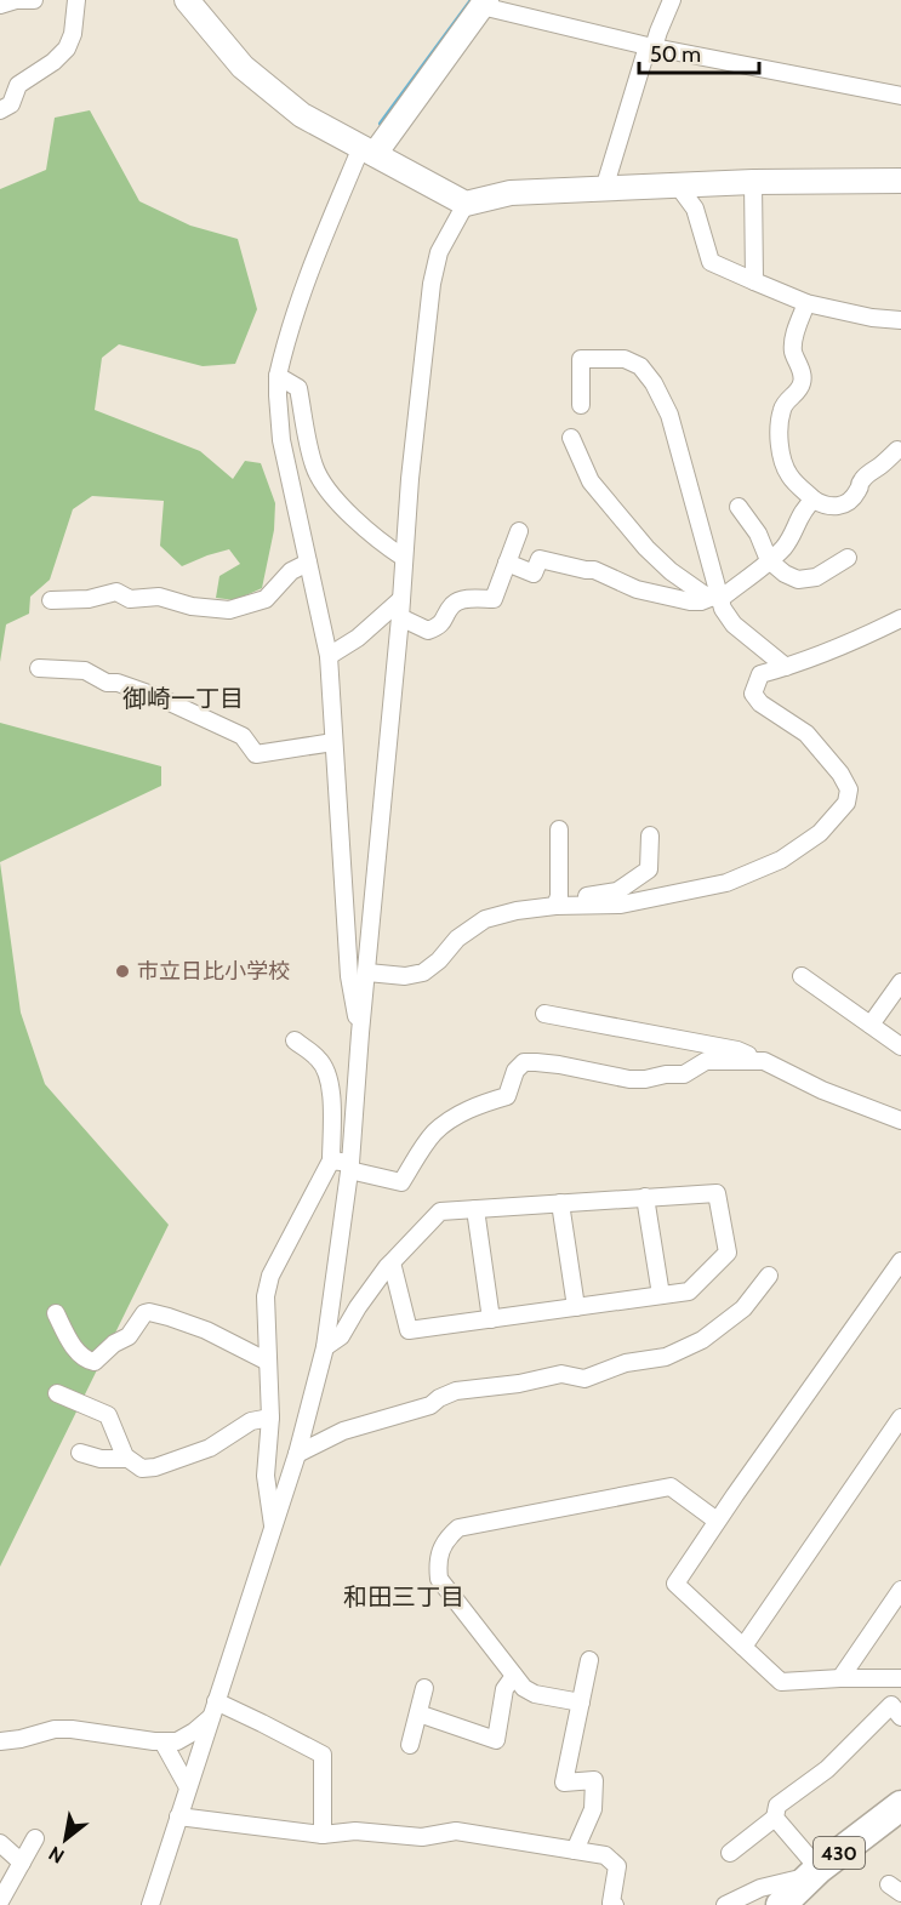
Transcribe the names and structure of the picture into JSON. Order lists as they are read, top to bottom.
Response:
{
  "streets": {
    "highway": ["430"]
  },
  "districts": ["御崎一丁目", "和田三丁目"],
  "places": ["市立日比小学校"],
  "scale_bar": "50 m",
  "north": "bottom left"
}
